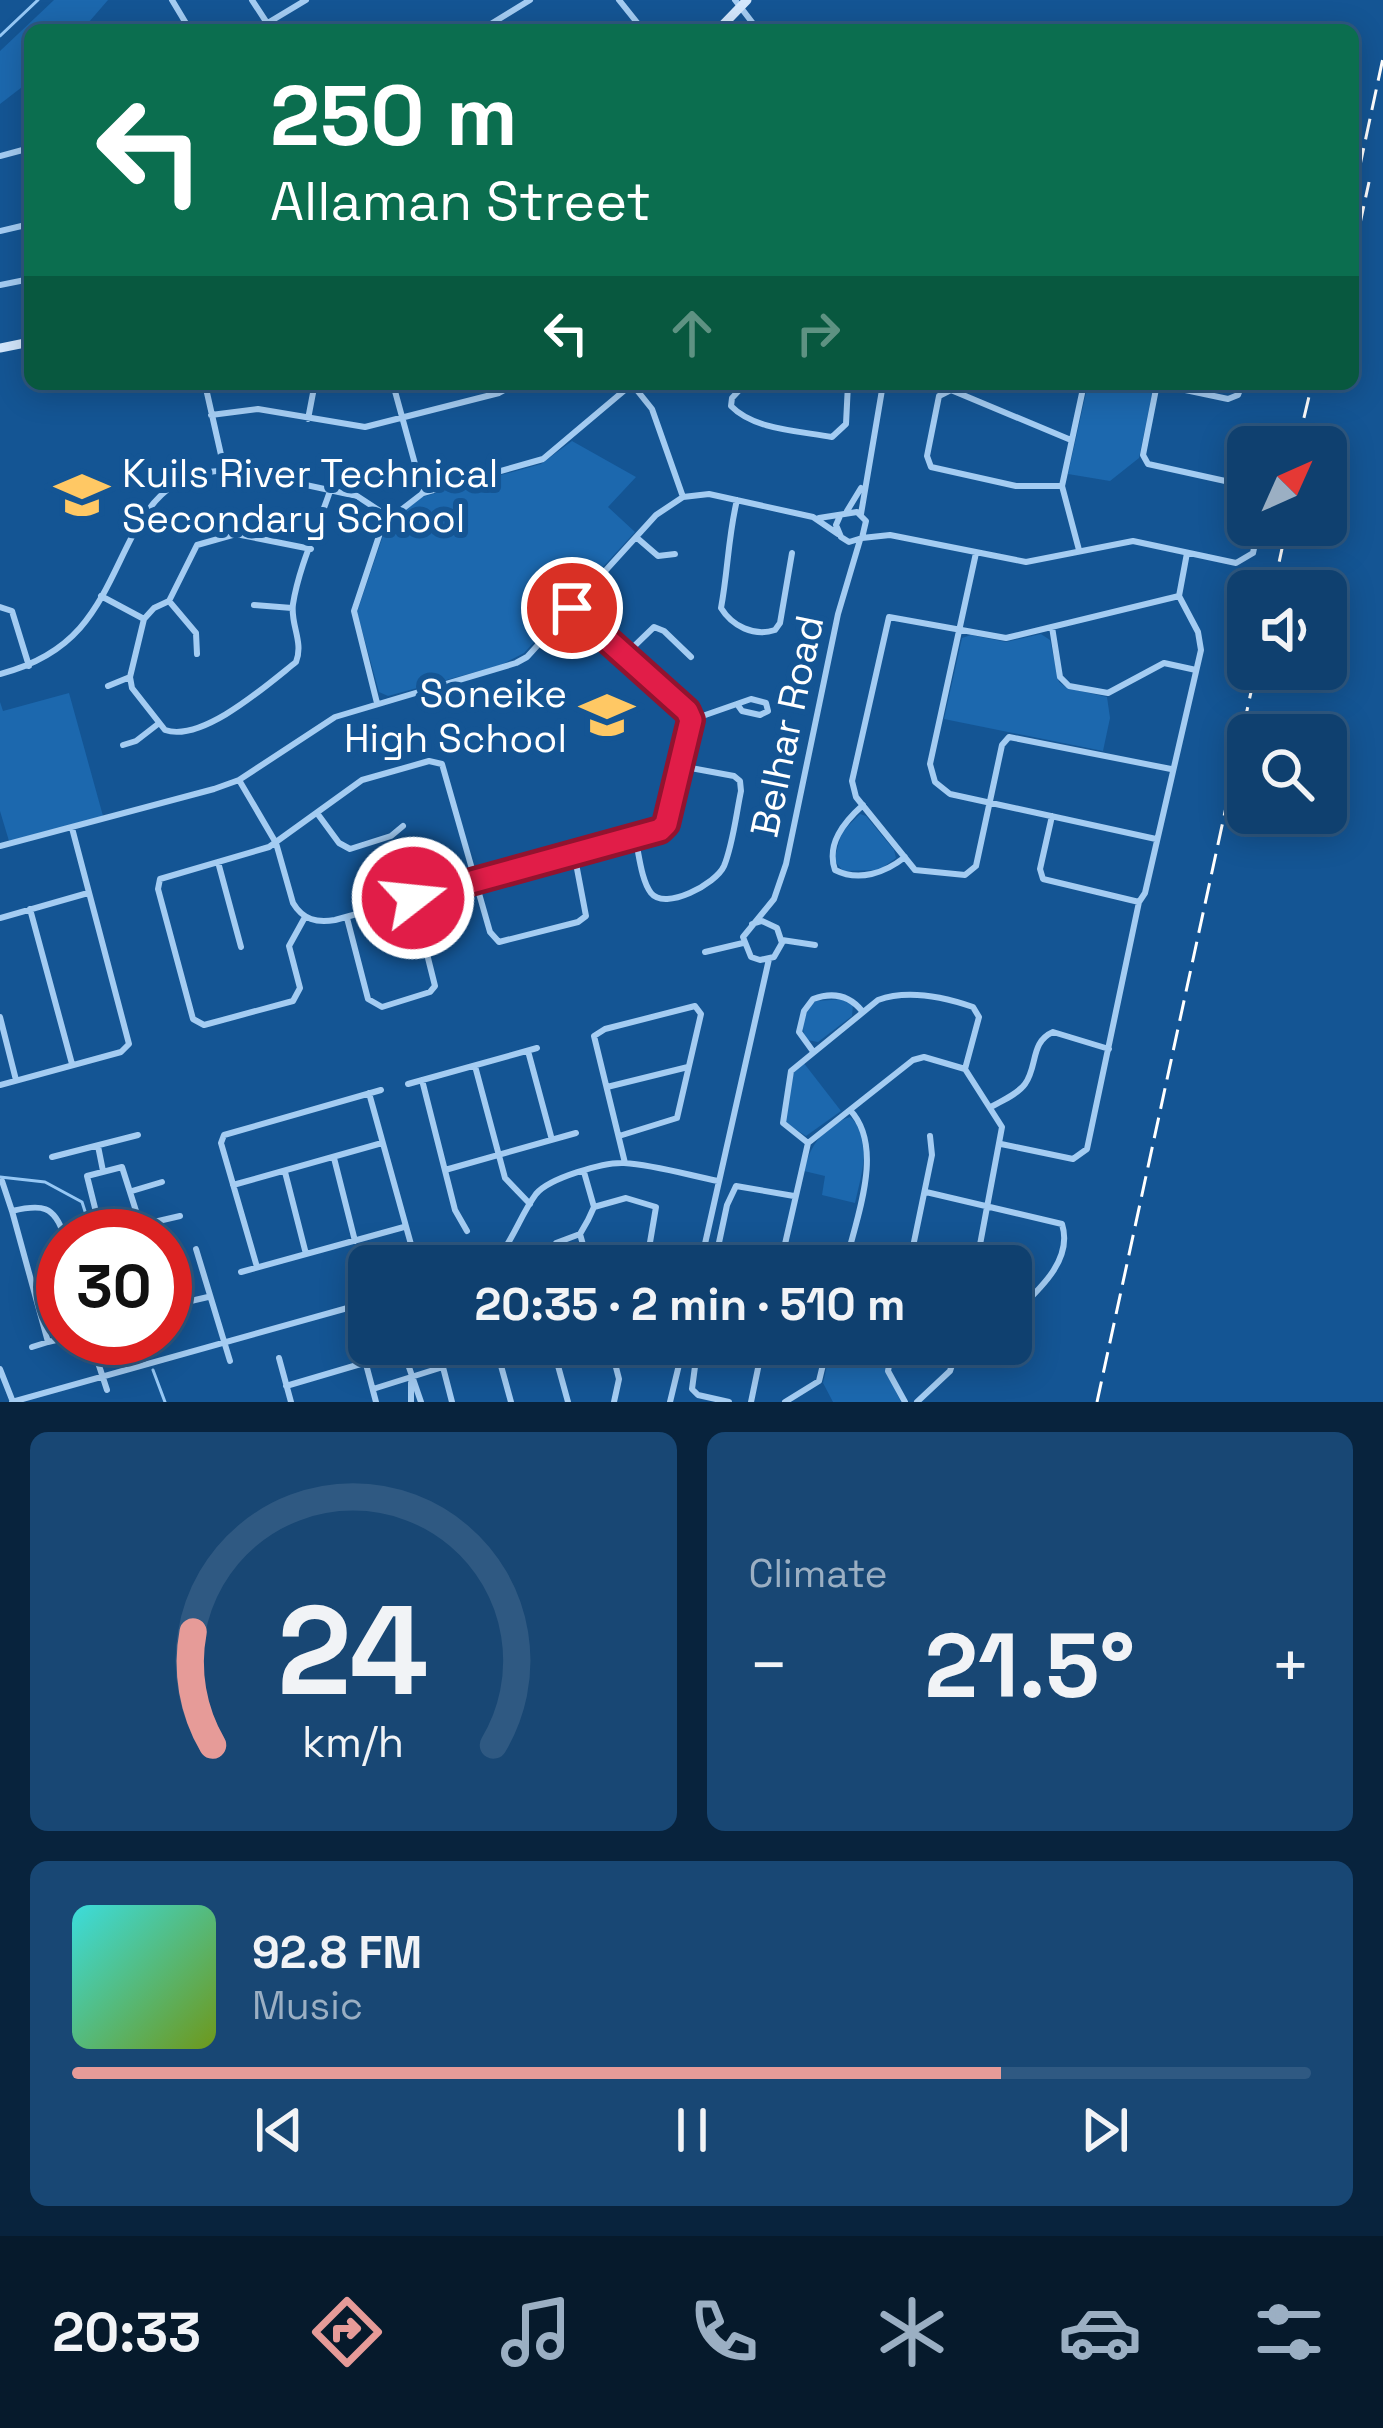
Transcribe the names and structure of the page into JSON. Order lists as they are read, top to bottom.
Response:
{
  "streets": {
    "street": ["Belhar Road"]
  },
  "places": {
    "school or university": ["Kuils River Technical Secondary School", "Soneike High School"]
  },
  "north": "top right",
  "page": {
    "turn": ["250 m", "Allaman Street"],
    "limit": "30",
    "trip": "20:35 · 2 min · 510 m",
    "tile": "Climate",
    "heat": ["−", "21.5°", "+"],
    "song": ["92.8 FM", "Music"],
    "tabs": "20:33",
    "gauge": ["24", "km/h"]
  }
}
